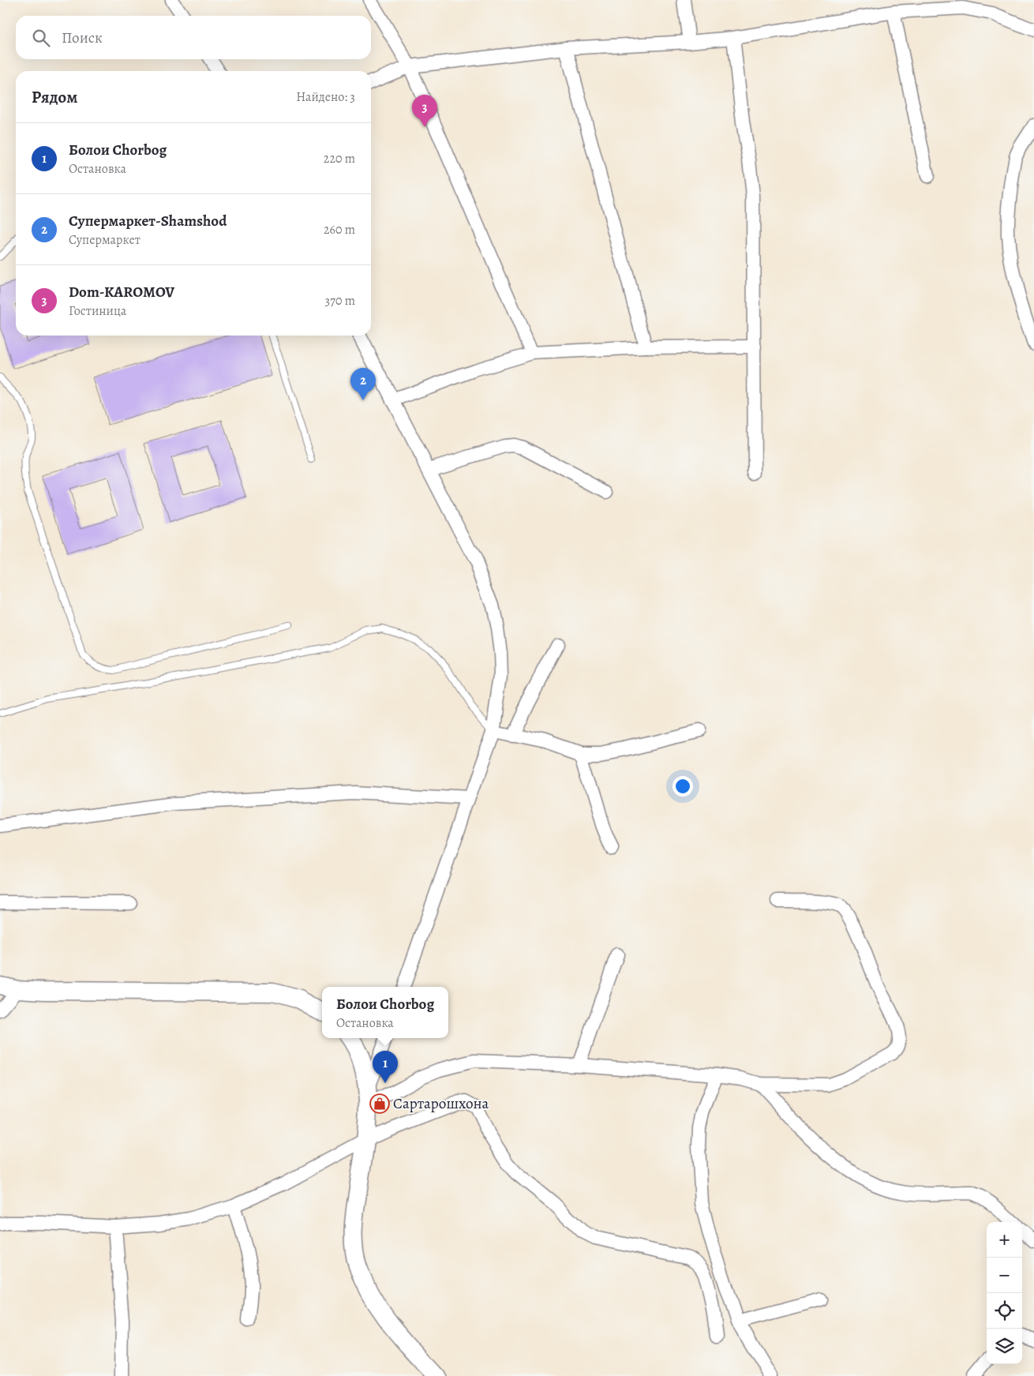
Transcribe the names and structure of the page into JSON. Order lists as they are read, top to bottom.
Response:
{
  "places": {
    "shop": ["Сартарошхона"]
  },
  "page": {
    "search": "Поиск",
    "heading": ["Рядом", "Найдено: 3"],
    "pins": ["3", "2", "1"],
    "list": [
      {
        "mark": "1",
        "name": "Болои Chorbog",
        "note": "Остановка",
        "value": "220 m"
      },
      {
        "mark": "2",
        "name": "Супермаркет-Shamshod",
        "note": "Супермаркет",
        "value": "260 m"
      },
      {
        "mark": "3",
        "name": "Dom-KAROMOV",
        "note": "Гостиница",
        "value": "370 m"
      }
    ],
    "popup": ["Болои Chorbog", "Остановка"],
    "map_buttons": ["+", "−"]
  }
}
